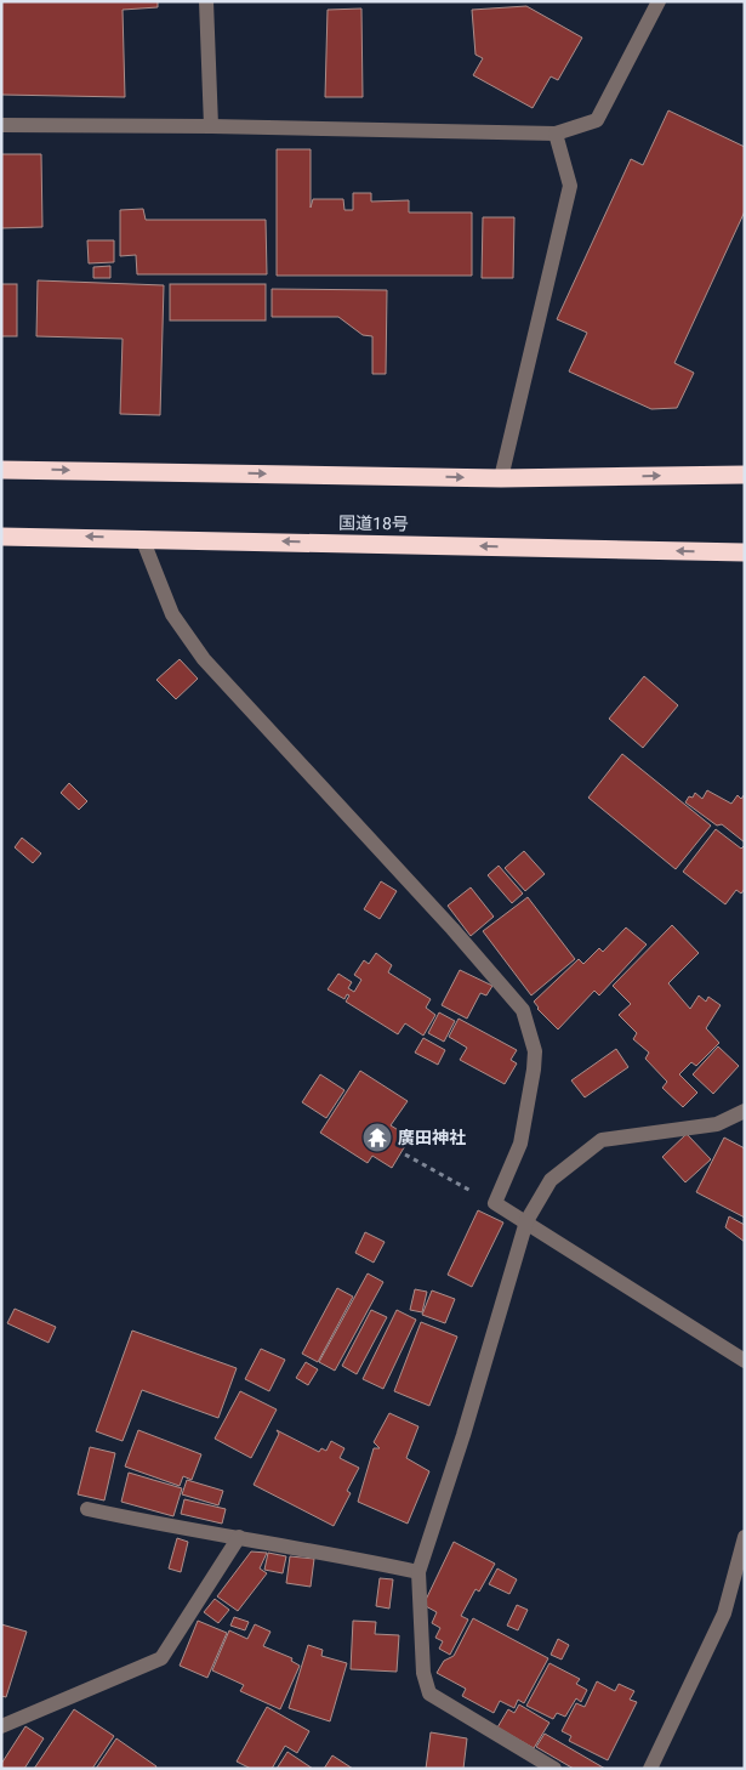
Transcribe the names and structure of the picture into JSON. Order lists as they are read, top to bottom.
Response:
{
  "streets": {
    "highway": ["国道18号"]
  },
  "places": {
    "temple": ["廣田神社"]
  }
}
